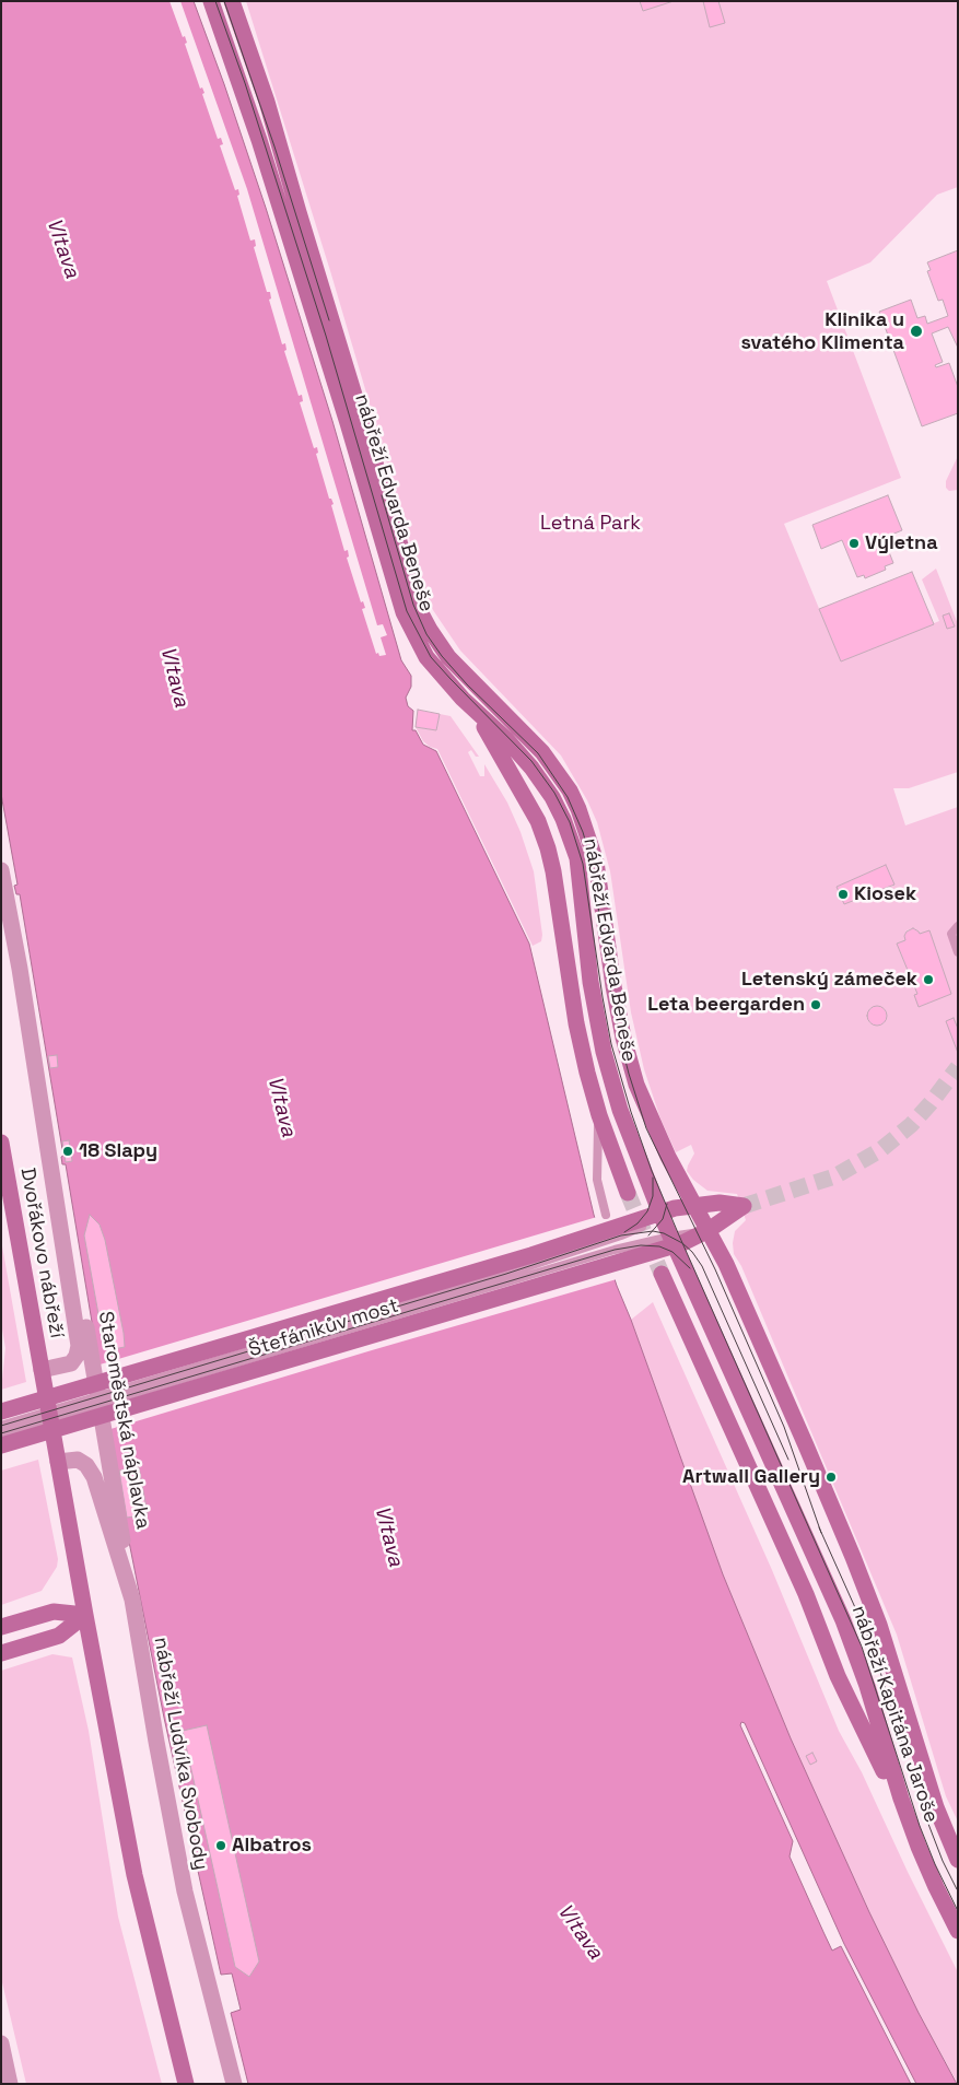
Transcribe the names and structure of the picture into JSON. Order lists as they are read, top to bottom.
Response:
{
  "streets": {
    "main road": [
      "nábřeží Edvarda Beneše",
      "Dvořákovo nábřeží",
      "Štefánikův most",
      "nábřeží Kapitána Jaroše"
    ],
    "street": ["Staroměstská náplavka", "nábřeží Ludvíka Svobody"]
  },
  "crossings": [
    ["nábřeží Edvarda Beneše", "nábřeží Kapitána Jaroše"],
    ["Dvořákovo nábřeží", "Staroměstská náplavka"],
    ["Staroměstská náplavka", "nábřeží Ludvíka Svobody"]
  ],
  "water": ["Vltava"],
  "parks": ["Letná Park"],
  "places": [
    "Klinika u svatého Klimenta",
    "Výletna",
    "Kiosek",
    "Letenský zámeček",
    "Leta beergarden",
    "18 Slapy",
    "Artwall Gallery",
    "Albatros"
  ]
}
